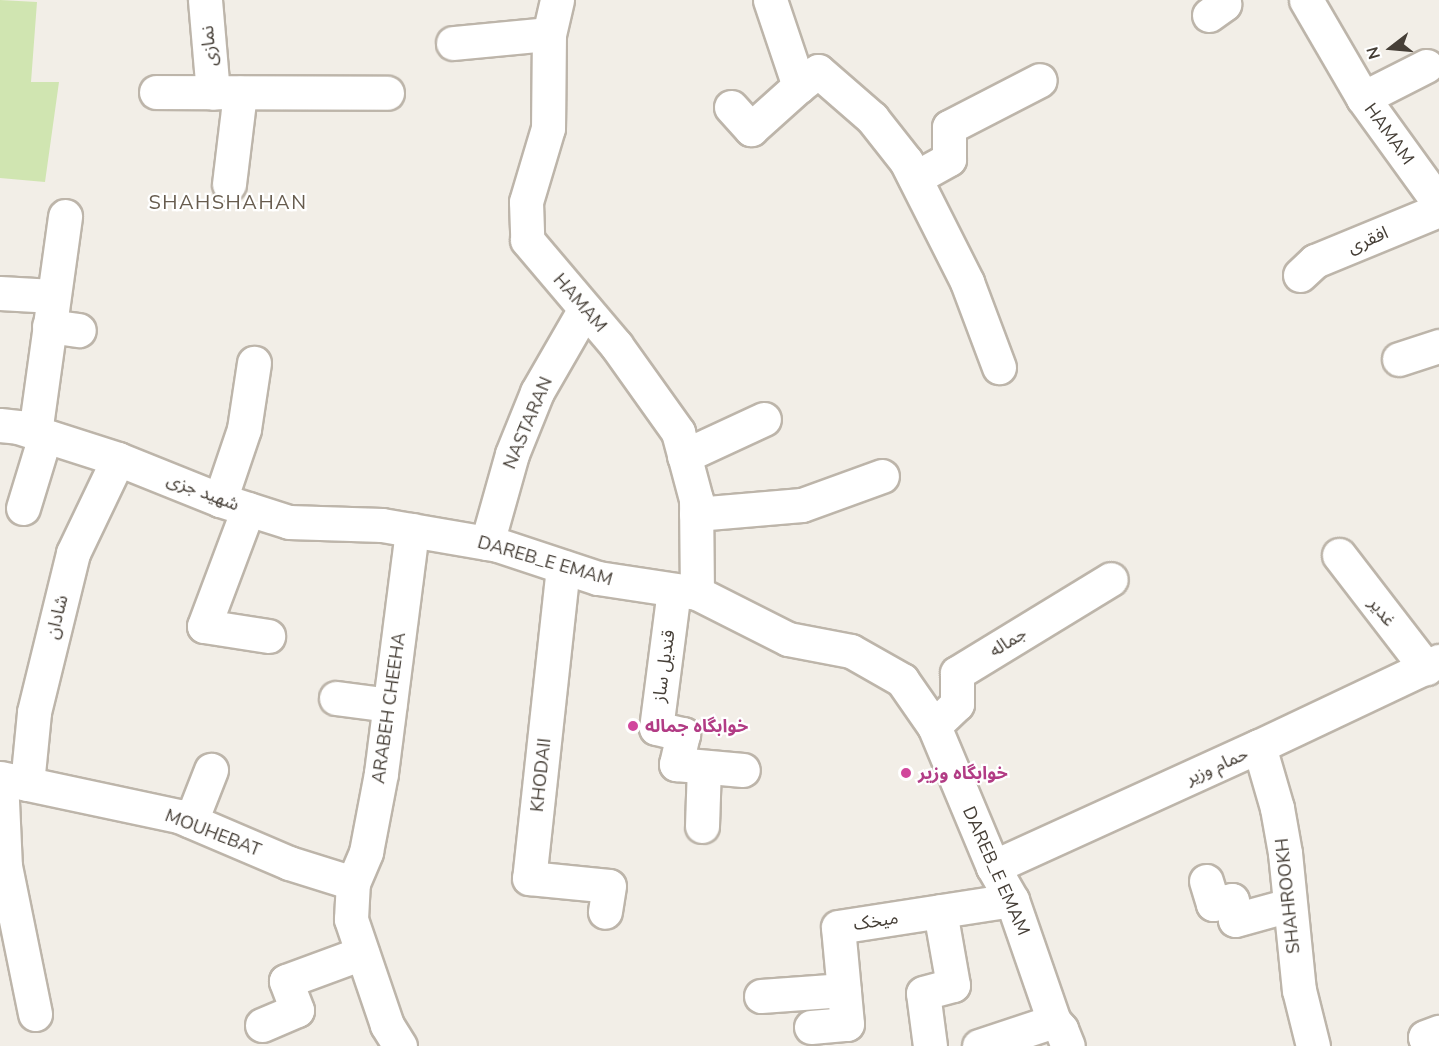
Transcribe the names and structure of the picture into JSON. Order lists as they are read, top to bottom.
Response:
{
  "streets": {
    "street": [
      "نمازی",
      "HAMAM",
      "افقری",
      "NASTARAN",
      "شهید جزی",
      "DAREB_E EMAM",
      "غدیر",
      "شادان",
      "جماله",
      "قندیل ساز",
      "ARABEH CHEEHA",
      "حمام وزیر",
      "KHODAII",
      "MOUHEBAT",
      "SHAHROOKH",
      "میخک"
    ]
  },
  "crossings": [
    ["HAMAM", "NASTARAN"],
    ["HAMAM", "DAREB_E EMAM"],
    ["HAMAM", "قندیل ساز"],
    ["NASTARAN", "DAREB_E EMAM"],
    ["شهید جزی", "DAREB_E EMAM"],
    ["شهید جزی", "شادان"],
    ["شهید جزی", "ARABEH CHEEHA"],
    ["DAREB_E EMAM", "جماله"],
    ["DAREB_E EMAM", "قندیل ساز"],
    ["DAREB_E EMAM", "ARABEH CHEEHA"],
    ["DAREB_E EMAM", "حمام وزیر"],
    ["DAREB_E EMAM", "KHODAII"],
    ["DAREB_E EMAM", "میخک"],
    ["غدیر", "حمام وزیر"],
    ["شادان", "MOUHEBAT"],
    ["ARABEH CHEEHA", "MOUHEBAT"],
    ["حمام وزیر", "SHAHROOKH"]
  ],
  "districts": ["SHAHSHAHAN"],
  "places": ["خوابگاه جماله", "خوابگاه وزیر"],
  "north": "left"
}
